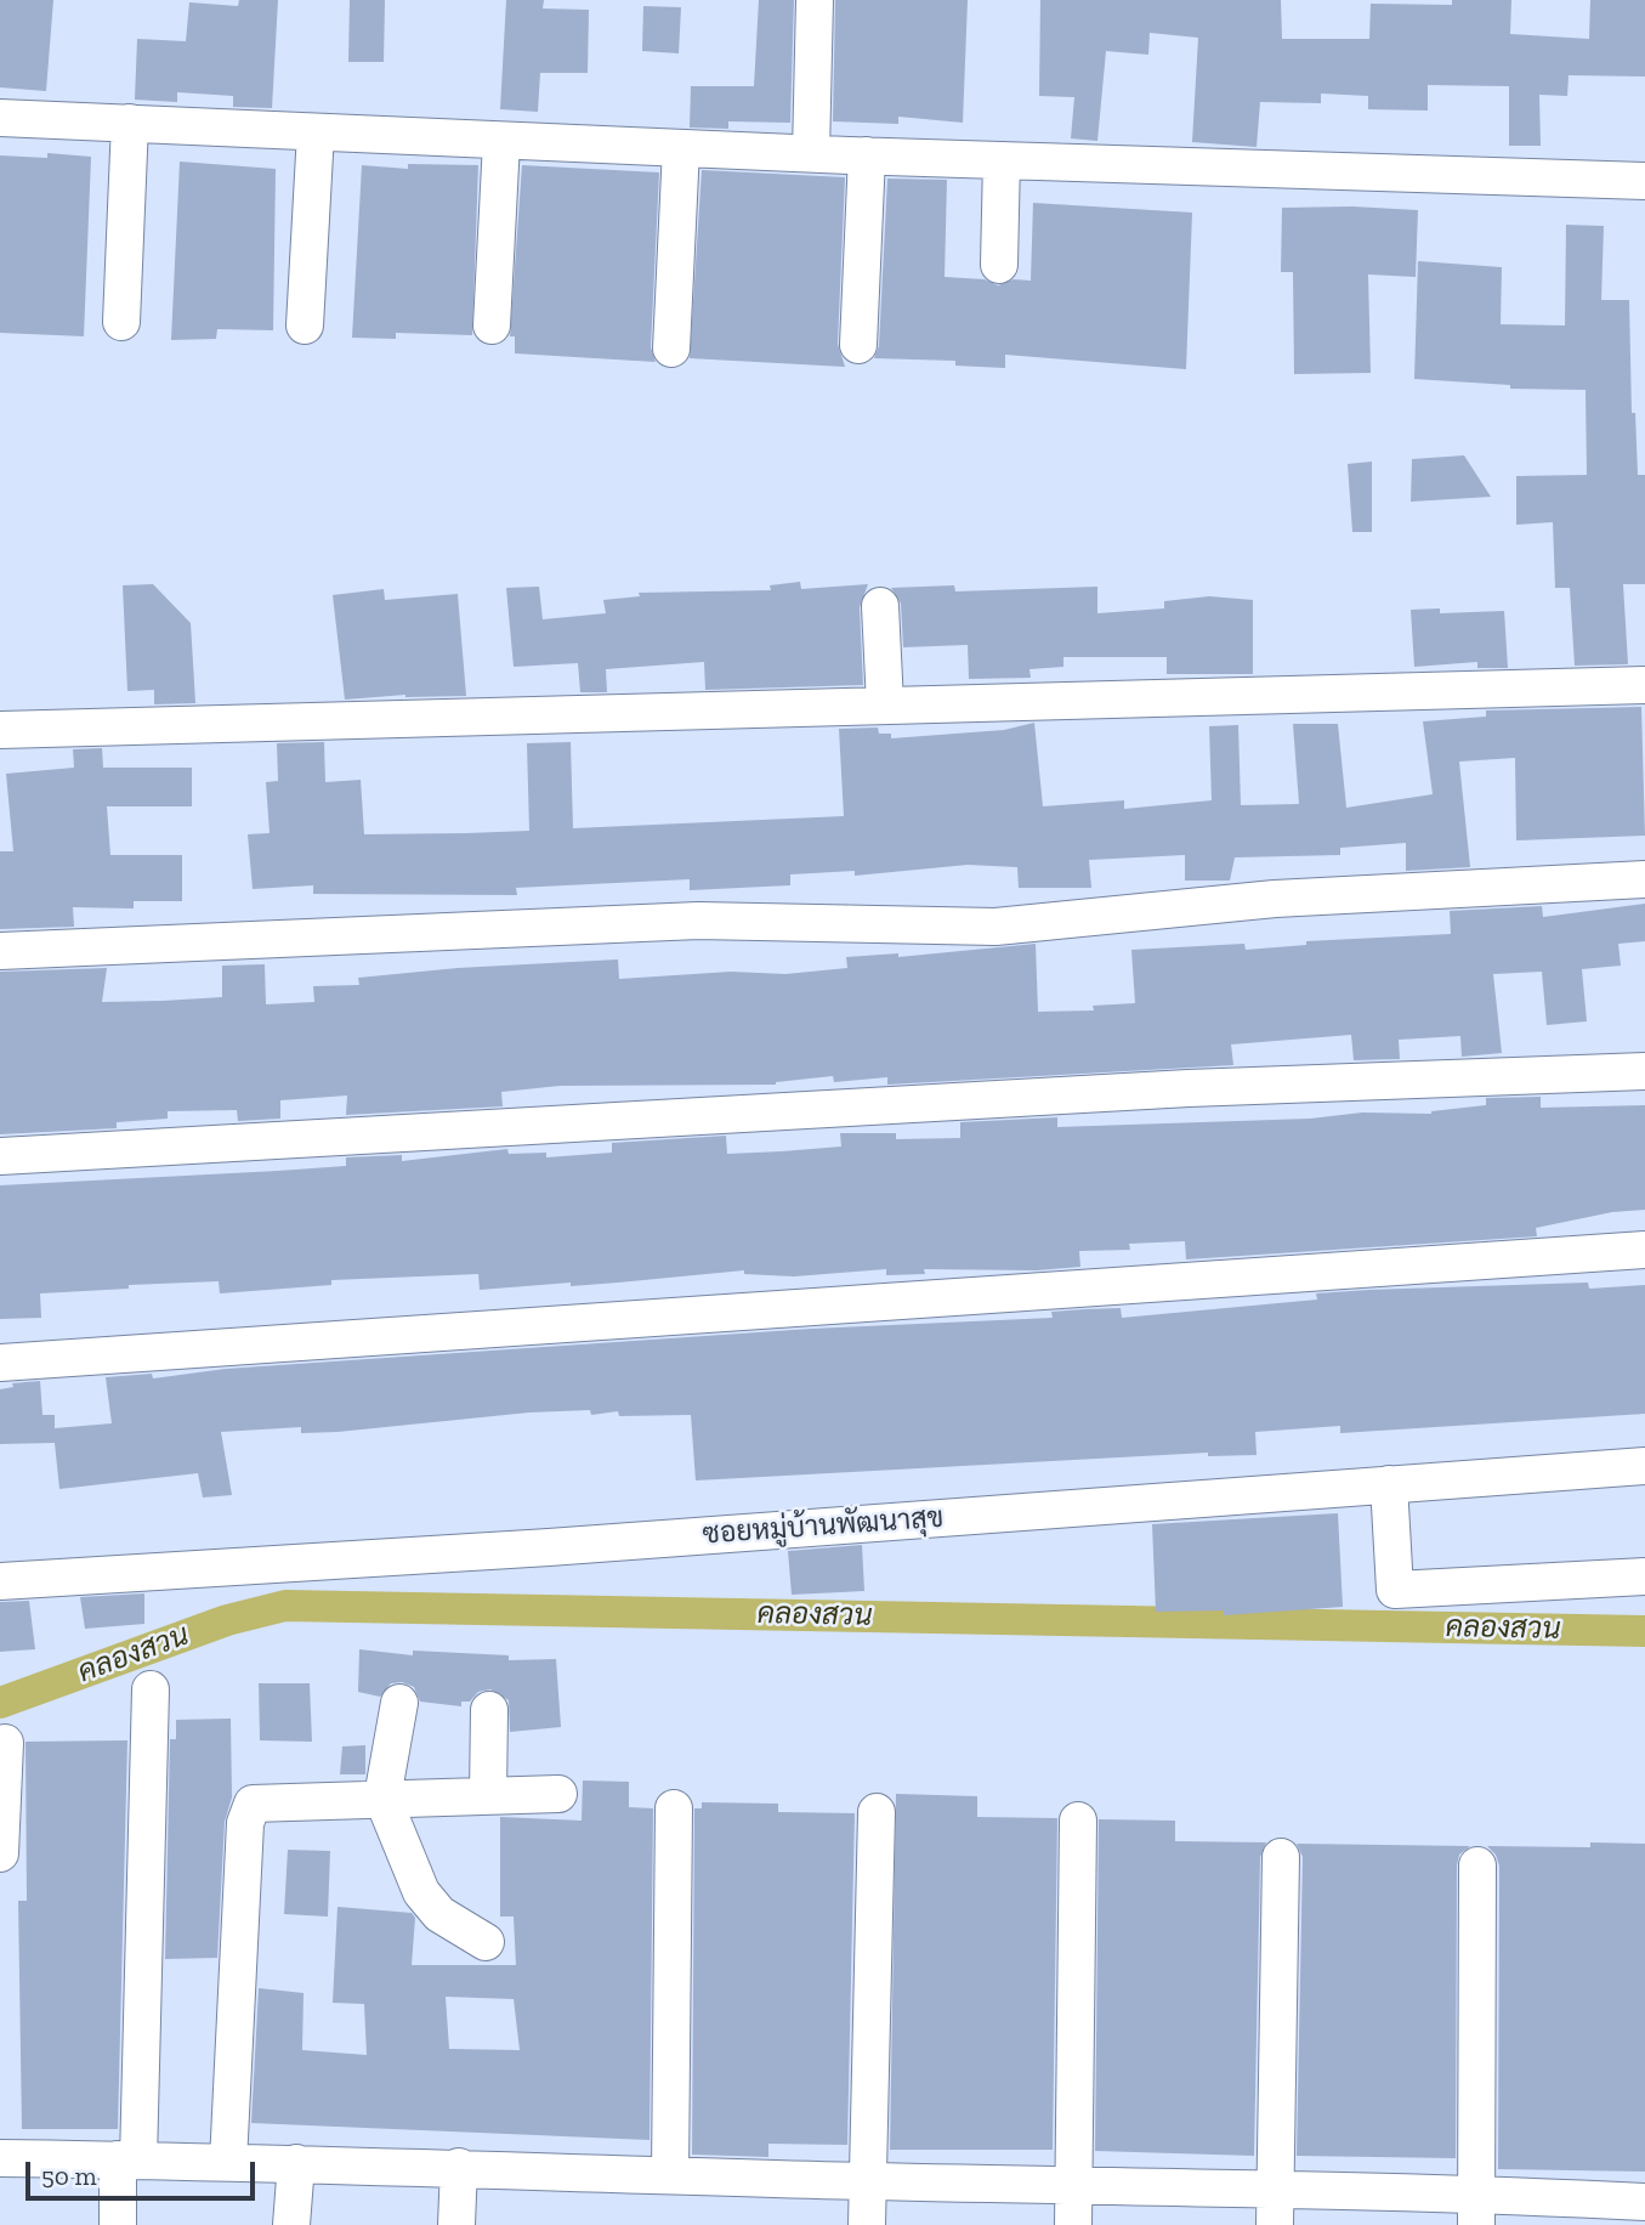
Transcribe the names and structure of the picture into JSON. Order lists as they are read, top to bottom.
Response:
{
  "streets": {
    "street": ["ซอยหมู่บ้านพัฒนาสุข"]
  },
  "water": ["คลองสวน"],
  "scale_bar": "50 m"
}
